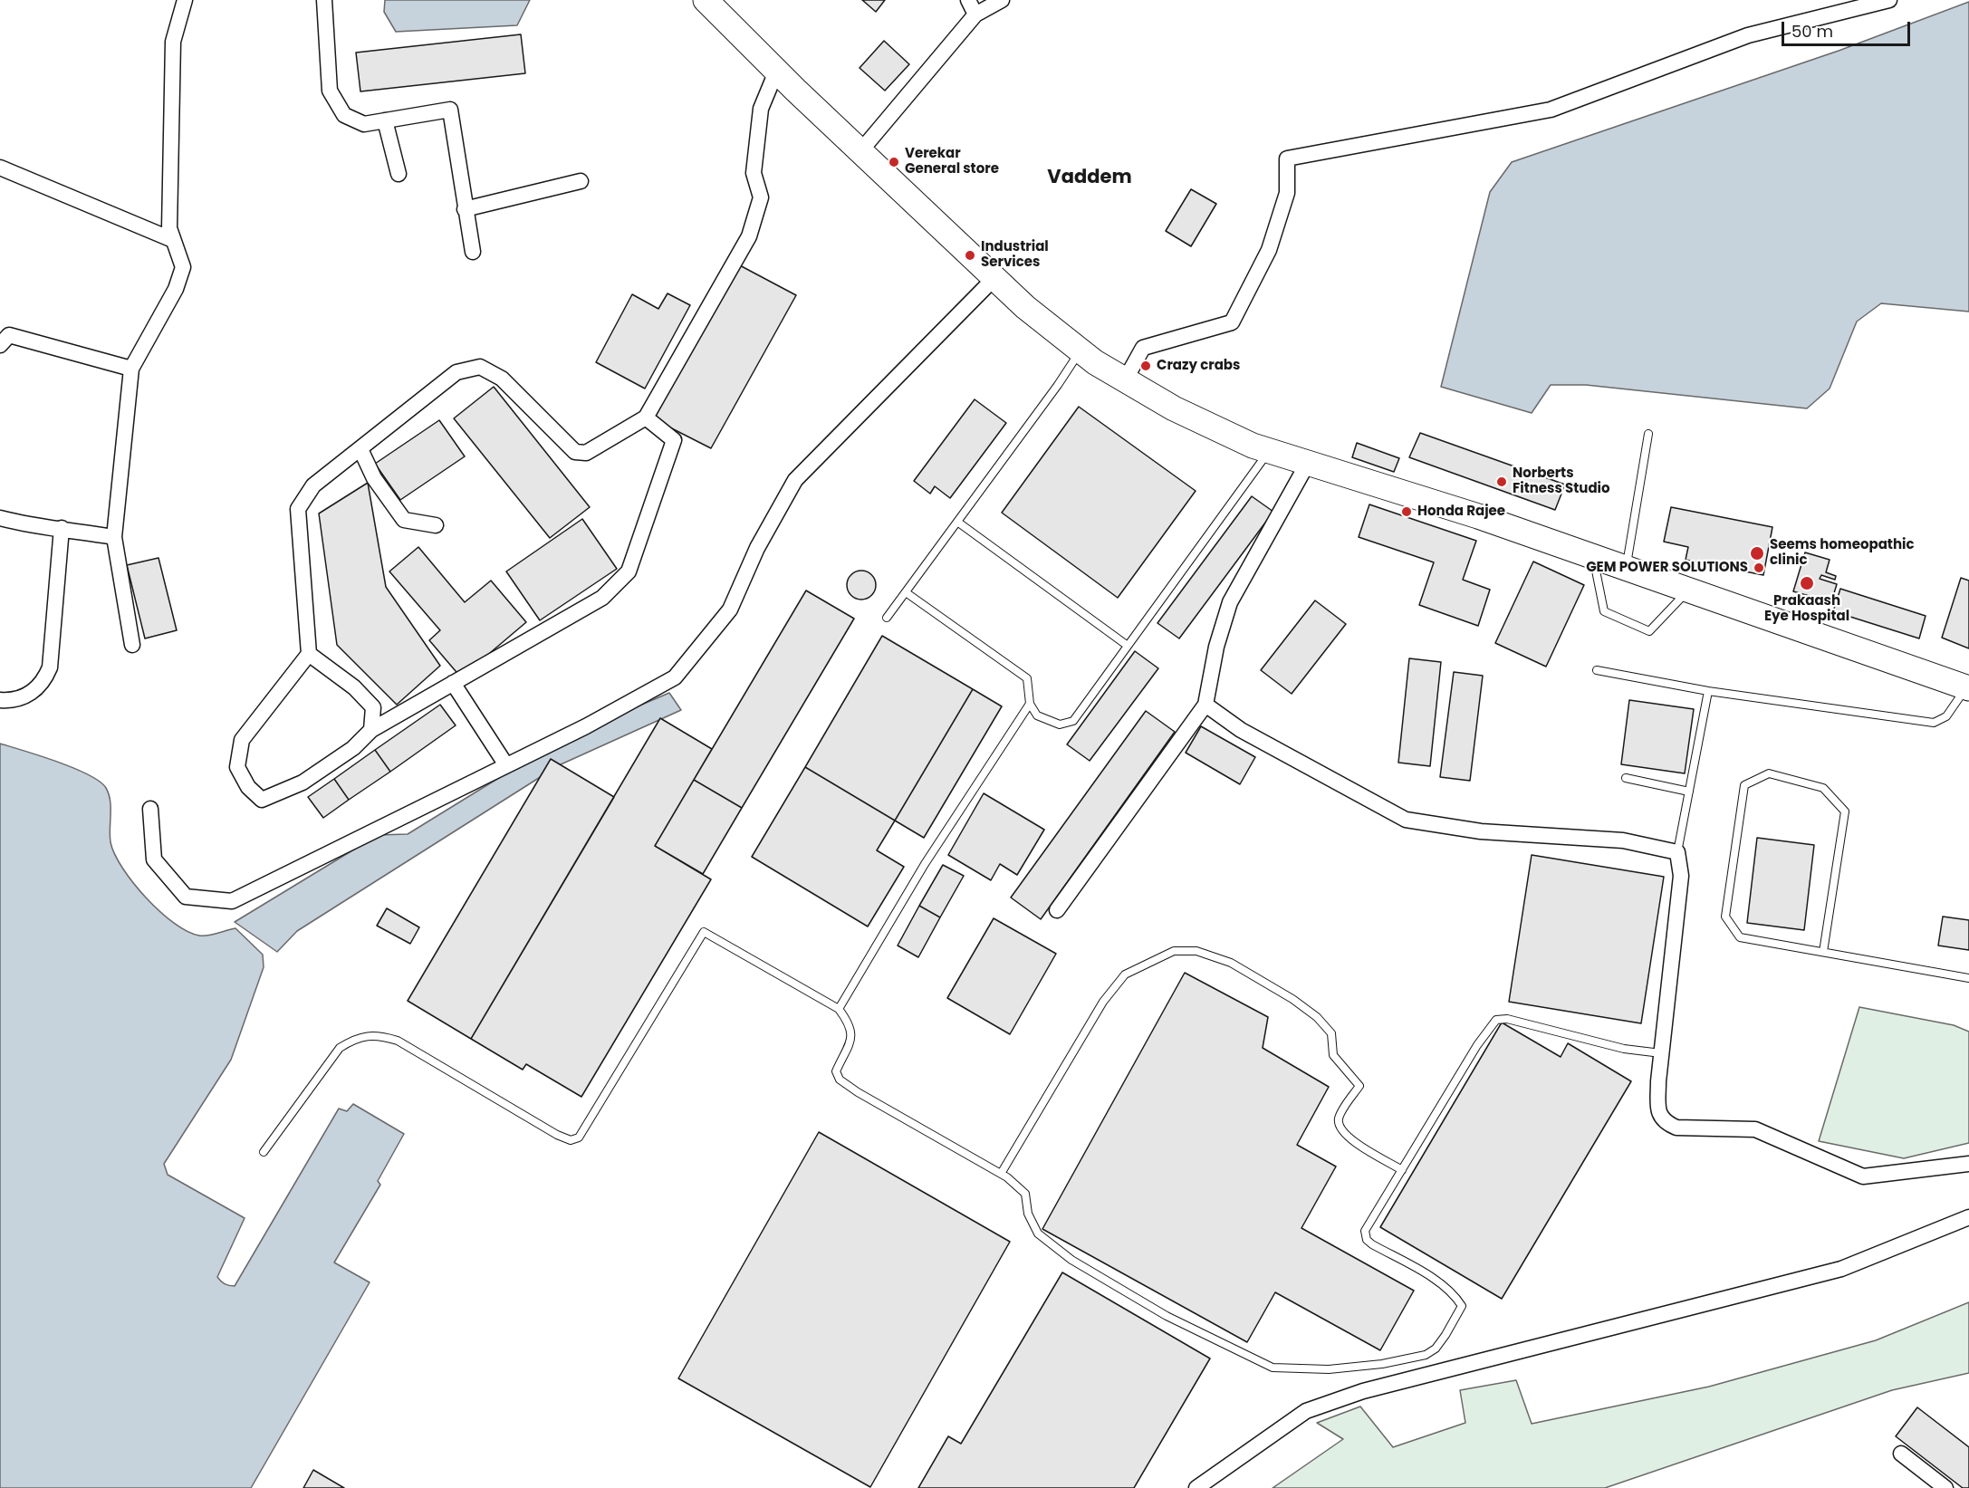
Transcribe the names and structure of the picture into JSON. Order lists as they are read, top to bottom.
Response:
{
  "districts": ["Vaddem"],
  "places": [
    "Verekar General store",
    "Industrial Services",
    "Crazy crabs",
    "Norberts Fitness Studio",
    "Honda Rajee",
    "Seems homeopathic clinic",
    "GEM POWER SOLUTIONS",
    "Prakaash Eye Hospital"
  ],
  "scale_bar": "50 m"
}
